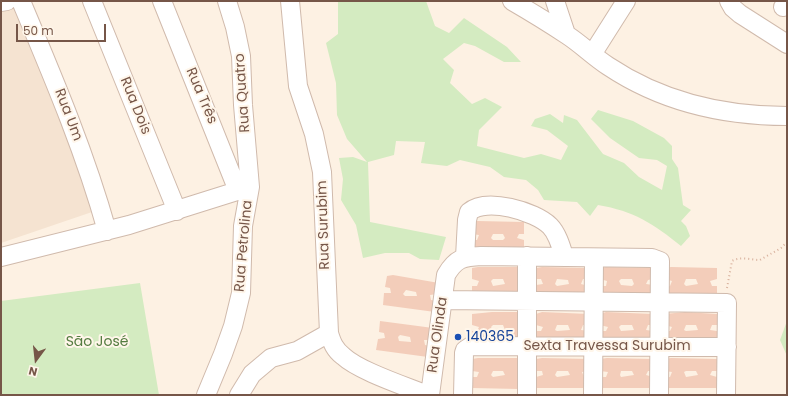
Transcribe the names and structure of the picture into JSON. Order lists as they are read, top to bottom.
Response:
{
  "streets": {
    "street": [
      "Rua Quatro",
      "Rua Três",
      "Rua Dois",
      "Rua Um",
      "Rua Surubim",
      "Rua Petrolina",
      "Rua Olinda",
      "Sexta Travessa Surubim"
    ]
  },
  "crossings": [
    ["Rua Quatro", "Rua Três"],
    ["Rua Quatro", "Rua Petrolina"],
    ["Rua Três", "Rua Petrolina"]
  ],
  "parks": ["São José"],
  "places": ["140365"],
  "scale_bar": "50 m",
  "north": "bottom"
}
